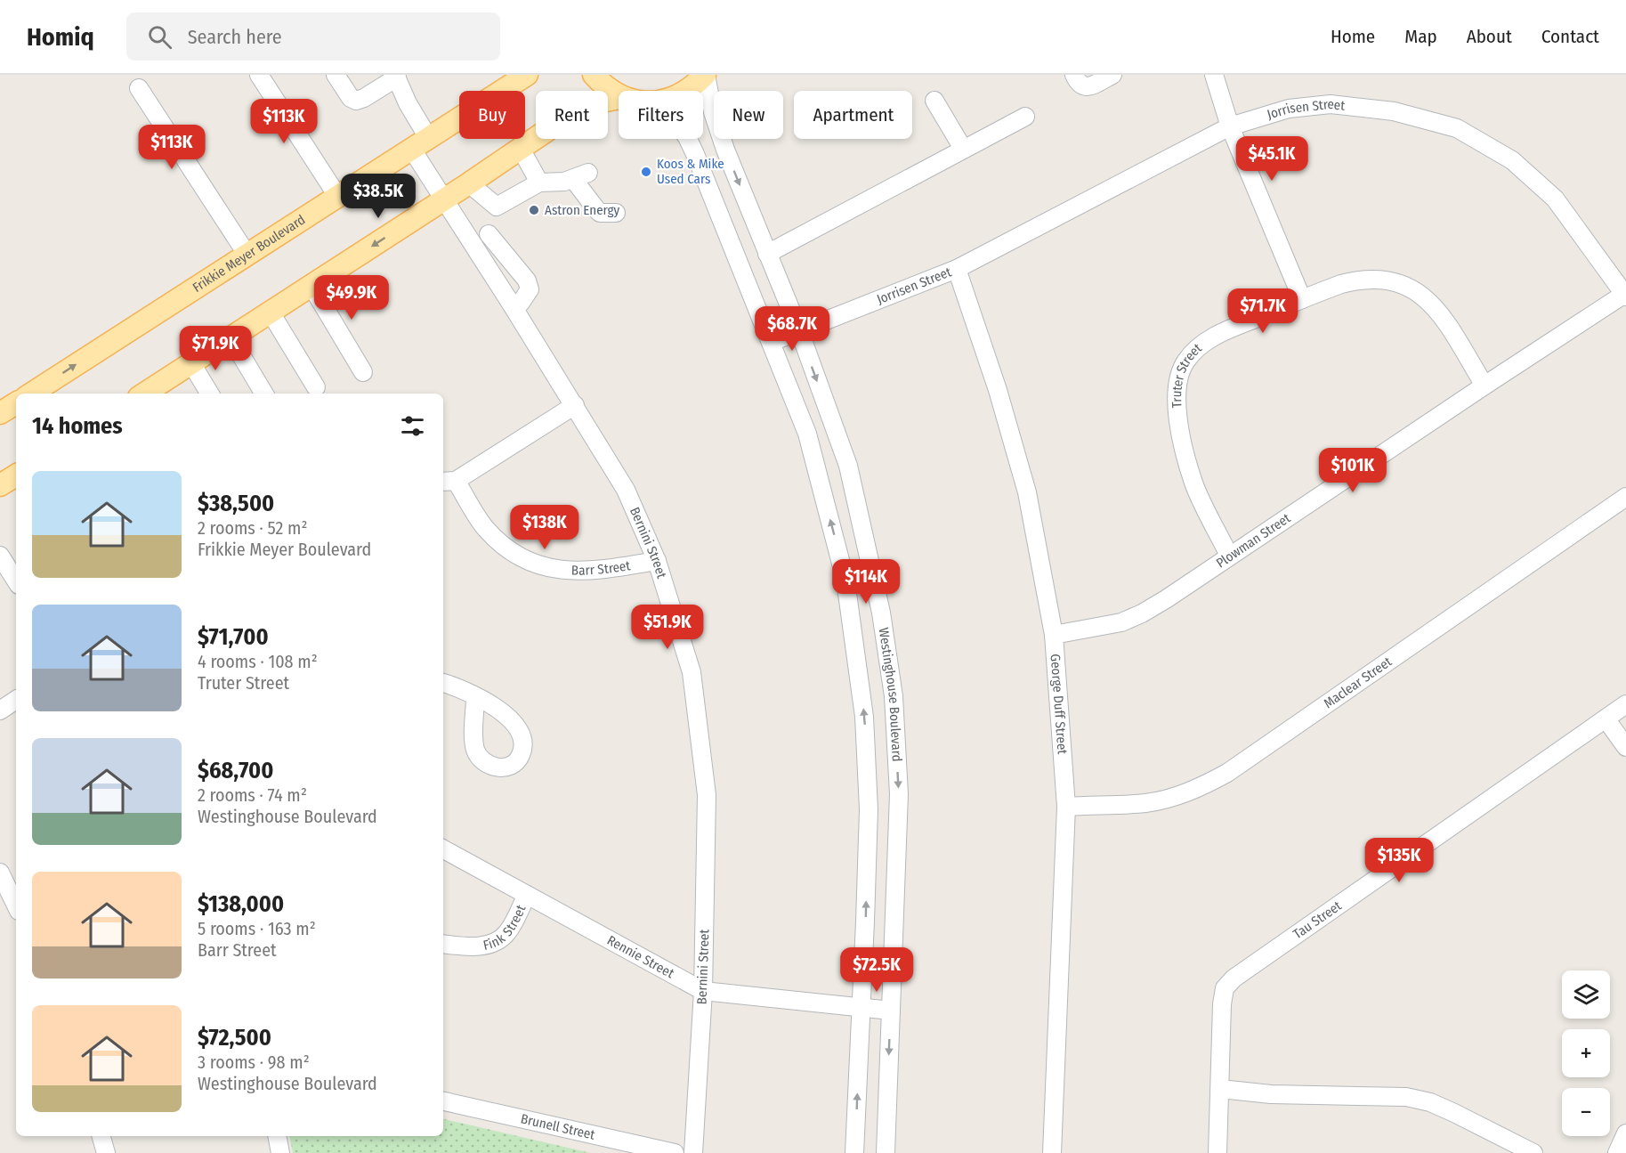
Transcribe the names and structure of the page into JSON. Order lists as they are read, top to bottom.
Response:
{
  "streets": {
    "main road": ["Frikkie Meyer Boulevard"],
    "street": [
      "Jorrisen Street",
      "Truter Street",
      "Plowman Street",
      "Bernini Street",
      "Barr Street",
      "Maclear Street",
      "Westinghouse Boulevard",
      "George Duff Street",
      "Tau Street",
      "Fink Street",
      "Rennie Street",
      "Brunell Street"
    ]
  },
  "crossings": [
    ["Jorrisen Street", "Plowman Street"],
    ["Jorrisen Street", "Westinghouse Boulevard"],
    ["Jorrisen Street", "George Duff Street"],
    ["Frikkie Meyer Boulevard", "Bernini Street"],
    ["Truter Street", "Plowman Street"],
    ["Plowman Street", "George Duff Street"],
    ["Bernini Street", "Barr Street"],
    ["Bernini Street", "Rennie Street"],
    ["Maclear Street", "George Duff Street"],
    ["Westinghouse Boulevard", "Rennie Street"],
    ["Fink Street", "Rennie Street"]
  ],
  "places": ["Koos & Mike Used Cars", "Astron Energy"],
  "page": {
    "header": "Homiq",
    "search": "Search here",
    "nav": [
      "Home",
      "Map",
      "About",
      "Contact"
    ],
    "chip": [
      "Buy",
      "Rent",
      "Filters",
      "New",
      "Apartment"
    ],
    "price": [
      "$113K",
      "$113K",
      "$45.1K",
      "$38.5K",
      "$49.9K",
      "$71.7K",
      "$68.7K",
      "$71.9K",
      "$101K",
      "$138K",
      "$114K",
      "$51.9K",
      "$135K",
      "$72.5K"
    ],
    "heading": "14 homes",
    "list": [
      {
        "name": "$38,500",
        "note": "2 rooms · 52 m² · Frikkie Meyer Boulevard"
      },
      {
        "name": "$71,700",
        "note": "4 rooms · 108 m² · Truter Street"
      },
      {
        "name": "$68,700",
        "note": "2 rooms · 74 m² · Westinghouse Boulevard"
      },
      {
        "name": "$138,000",
        "note": "5 rooms · 163 m² · Barr Street"
      },
      {
        "name": "$72,500",
        "note": "3 rooms · 98 m² · Westinghouse Boulevard"
      }
    ],
    "map_buttons": ["+", "−"]
  }
}
